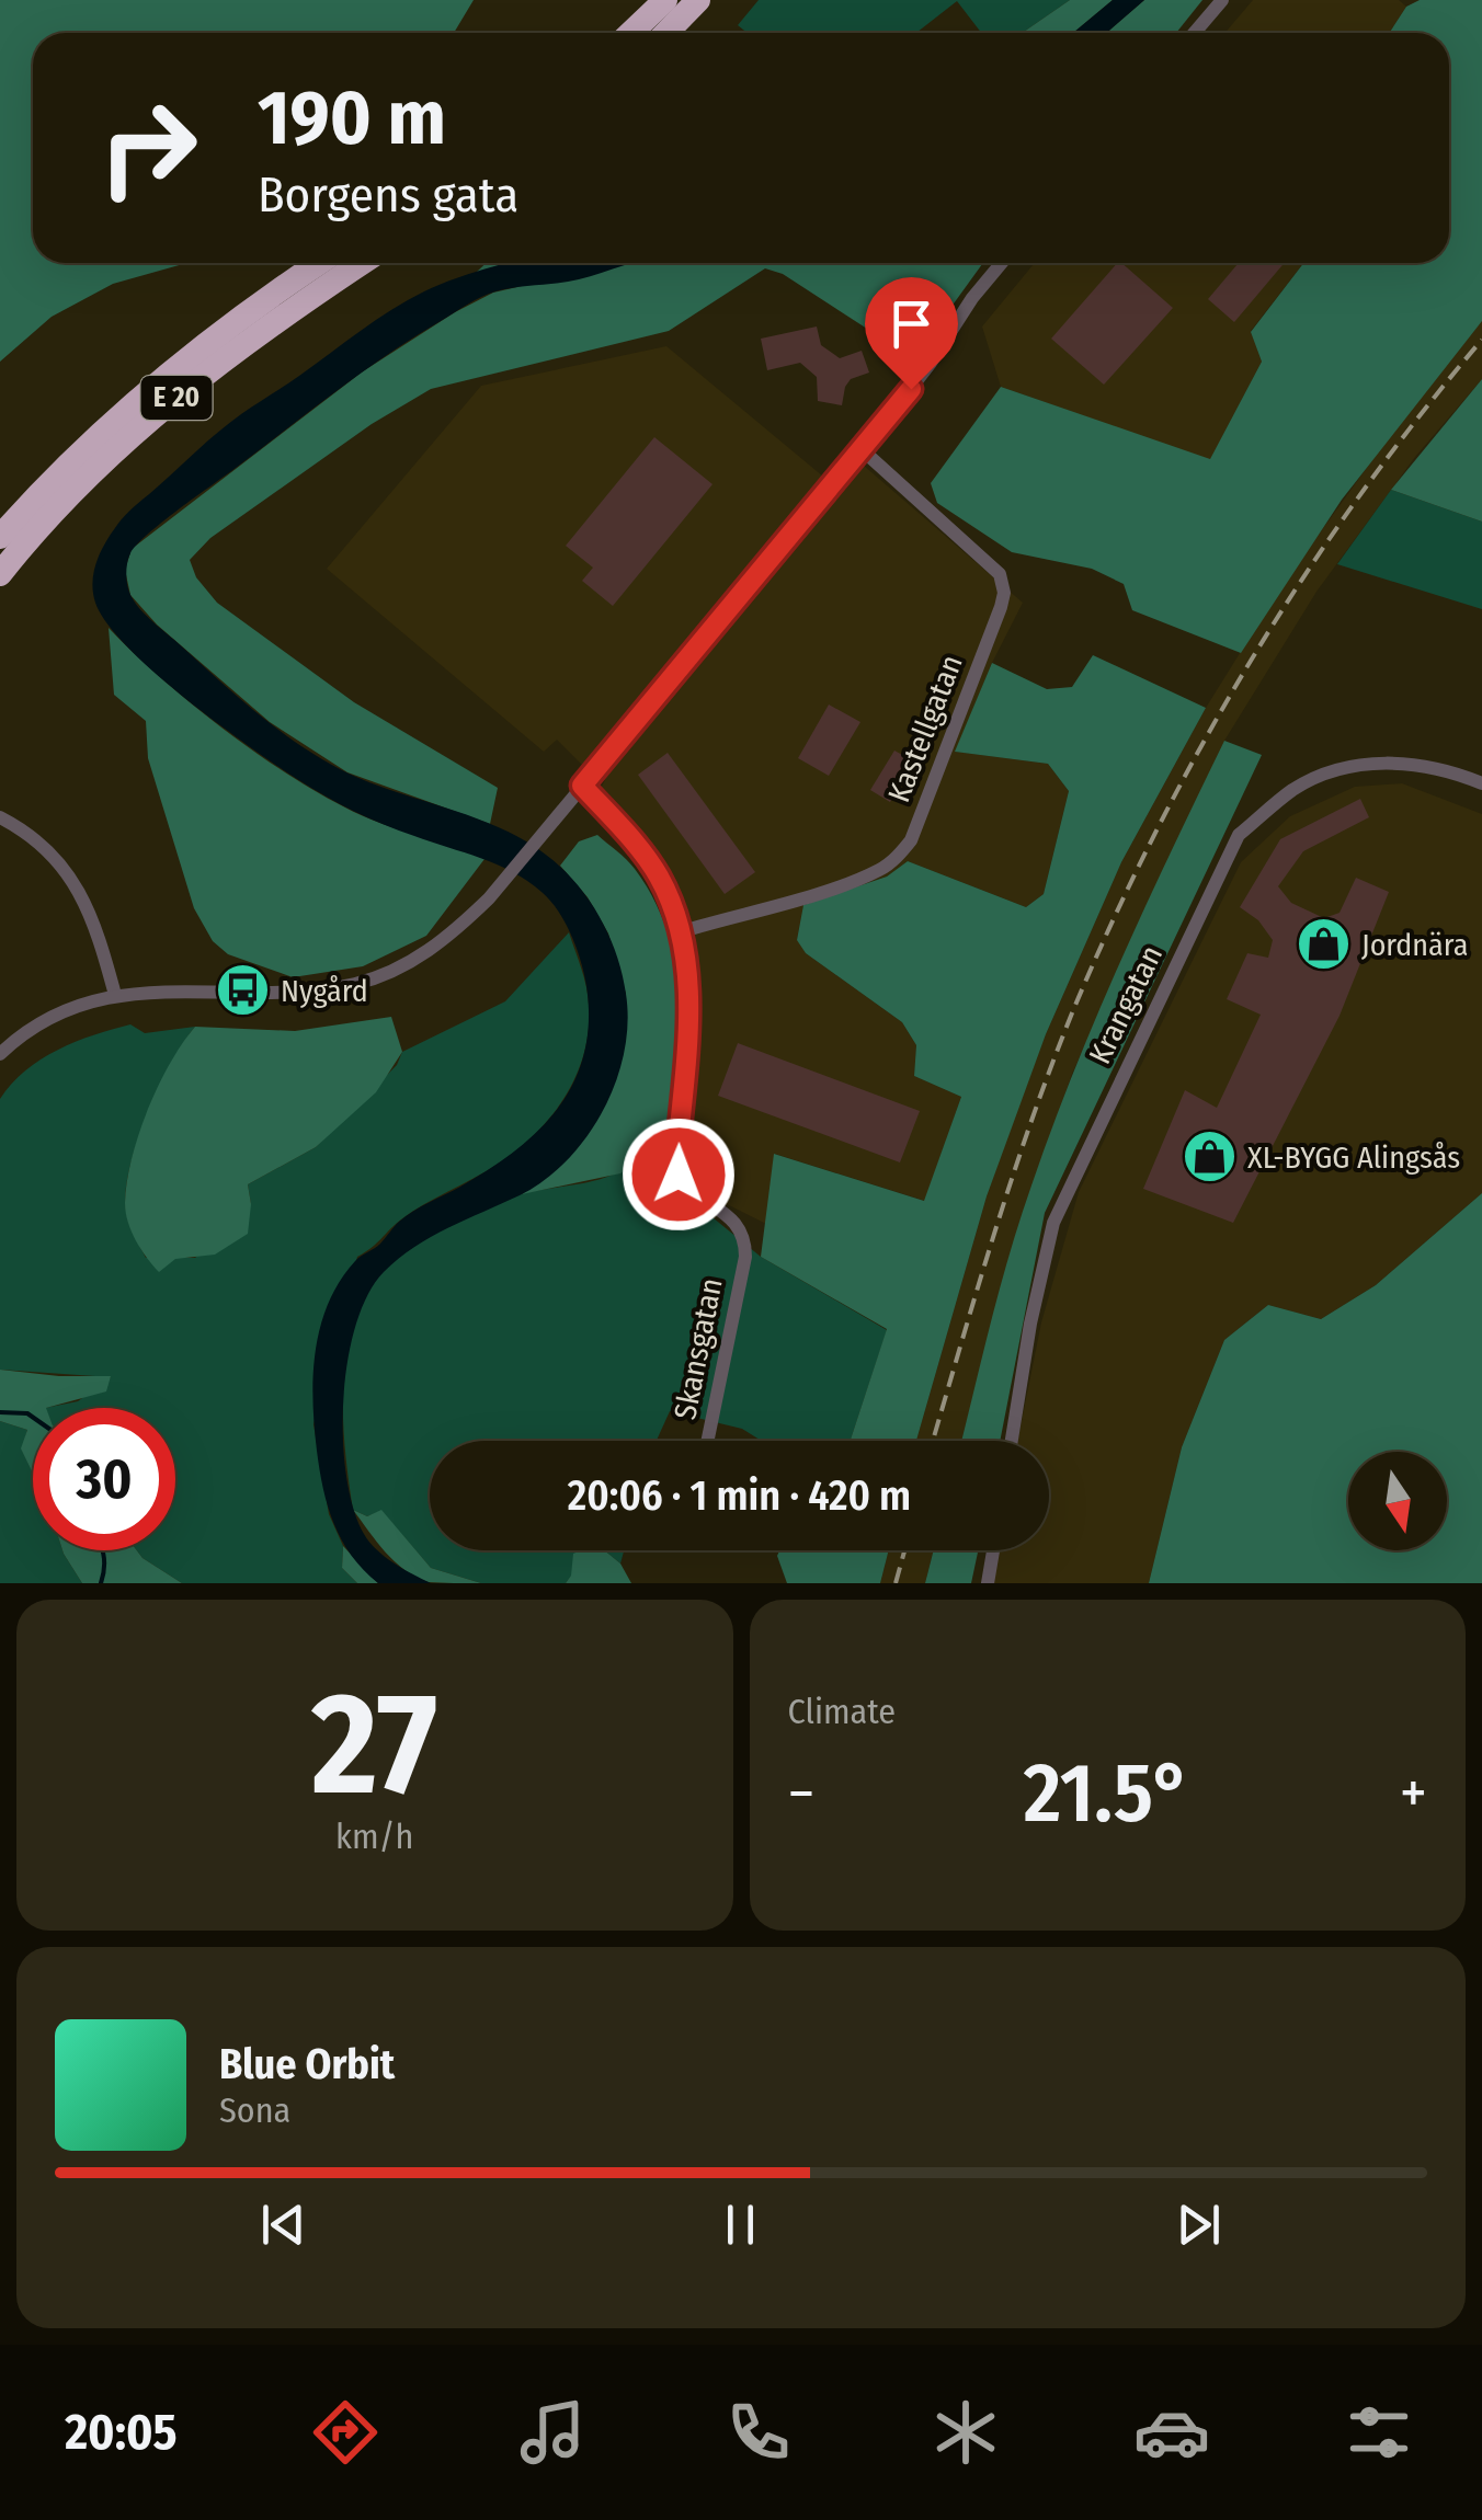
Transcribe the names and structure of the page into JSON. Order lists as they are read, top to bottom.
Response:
{
  "streets": {
    "highway": ["E 20"],
    "street": ["Kastellgatan", "Krangatan", "Skansgatan"]
  },
  "crossings": [
    ["Kastellgatan", "Skansgatan"]
  ],
  "places": {
    "shop": ["Jordnära", "XL-BYGG Alingsås"],
    "bus stop": ["Nygård"]
  },
  "north": "bottom",
  "page": {
    "turn": ["190 m", "Borgens gata"],
    "limit": "30",
    "trip": "20:06 · 1 min · 420 m",
    "tile": [
      ["27", "km/h"],
      "Climate"
    ],
    "heat": ["−", "21.5°", "+"],
    "song": ["Blue Orbit", "Sona"],
    "tabs": "20:05"
  }
}
